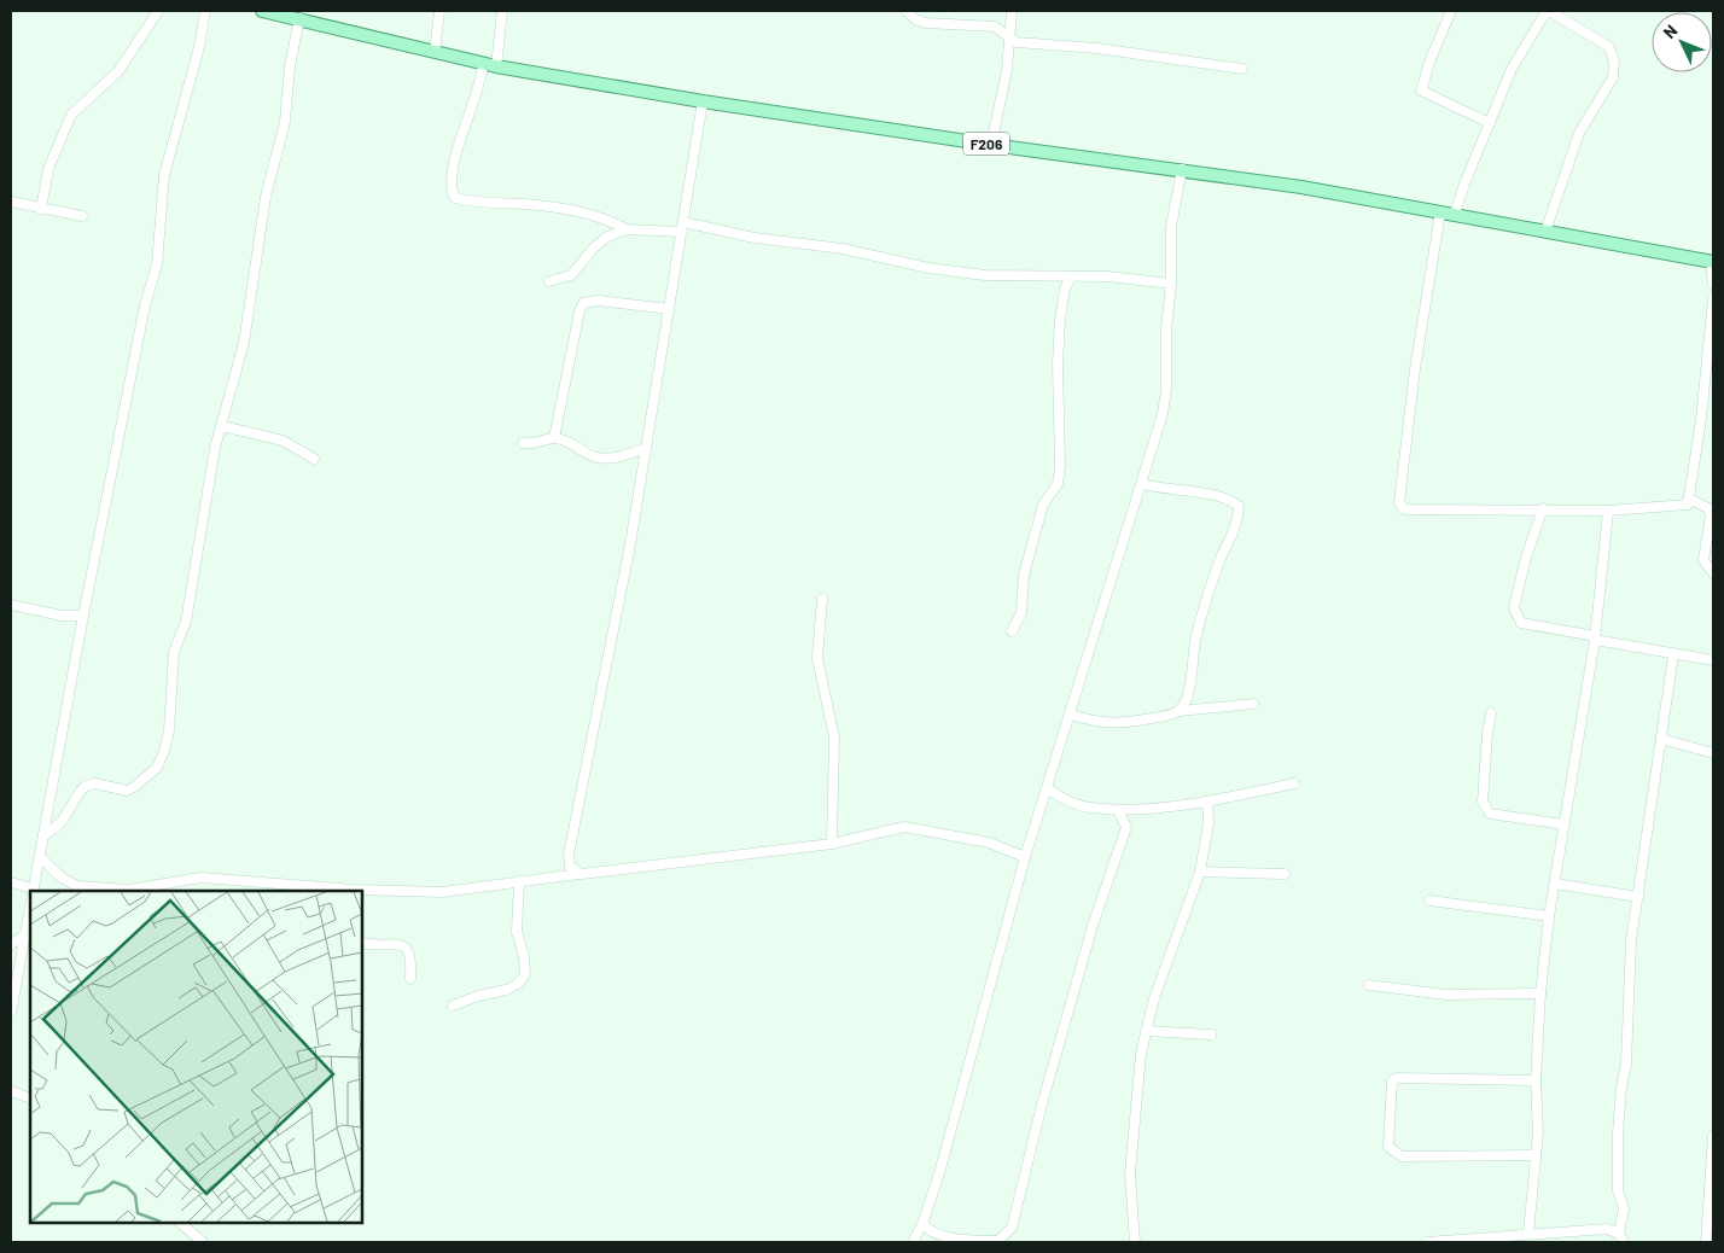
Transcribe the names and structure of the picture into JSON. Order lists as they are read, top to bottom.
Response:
{
  "streets": {
    "main road": ["F206"]
  },
  "north": "top left"
}
